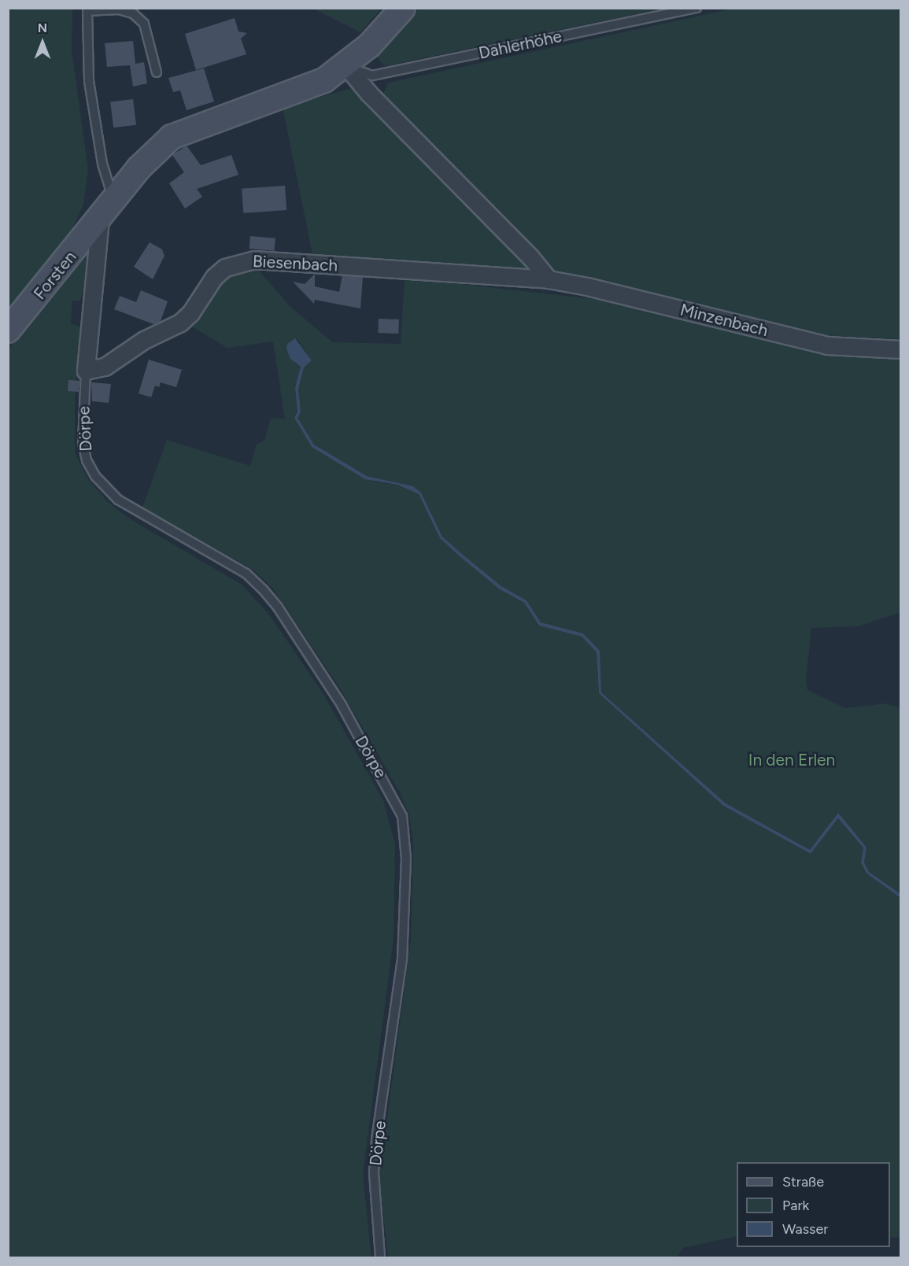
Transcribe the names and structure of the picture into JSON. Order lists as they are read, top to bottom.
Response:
{
  "streets": {
    "street": ["Biesenbach", "Forsten", "Minzenbach"],
    "lane": ["Dahlerhöhe", "Dörpe"]
  },
  "crossings": [
    ["Biesenbach", "Minzenbach"],
    ["Biesenbach", "Dörpe"]
  ],
  "parks": ["In den Erlen"],
  "legend": ["Straße", "Park", "Wasser"],
  "north": "top"
}
